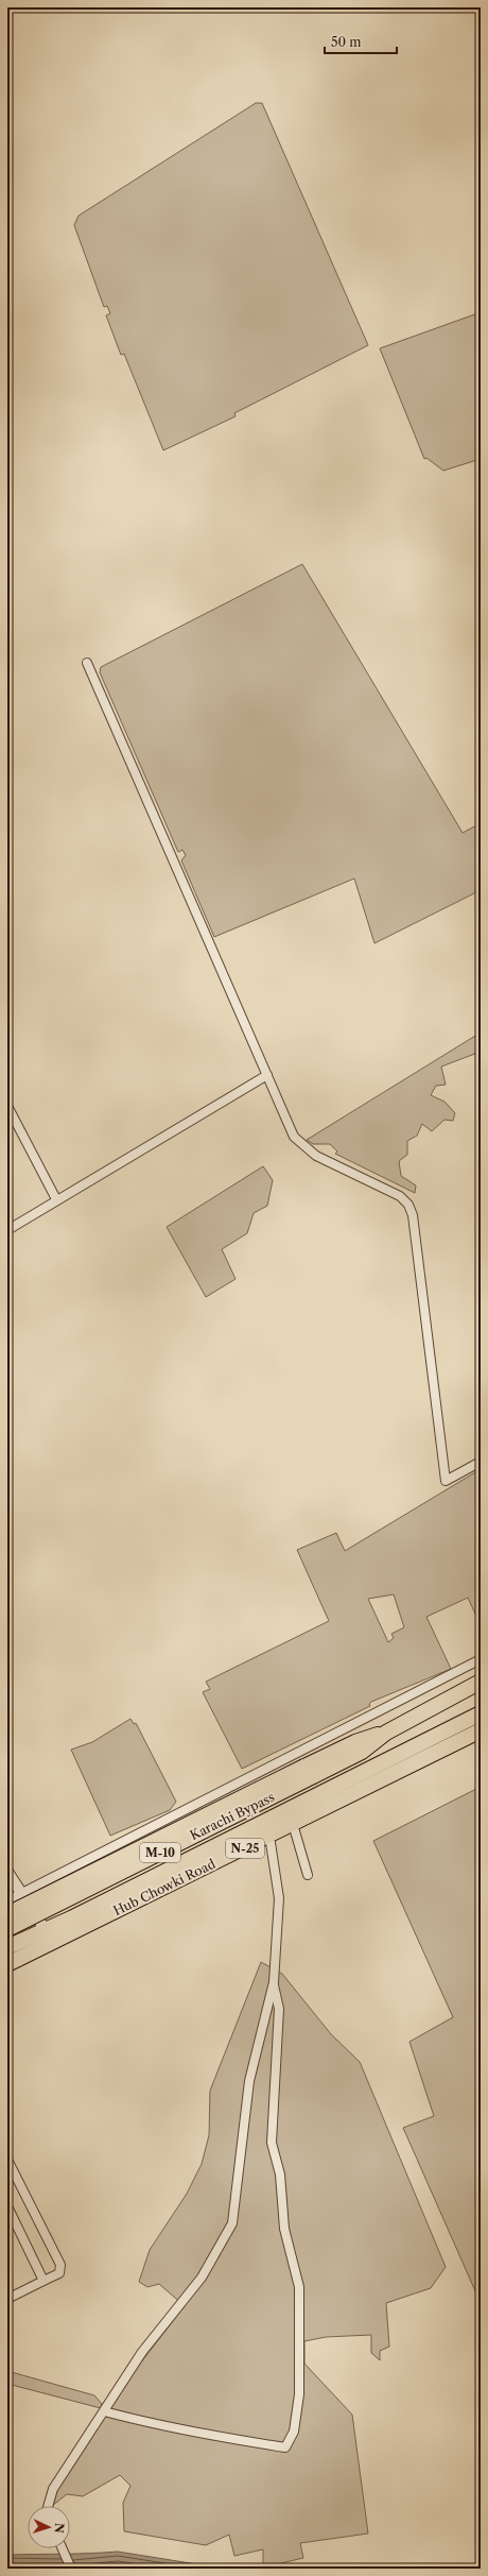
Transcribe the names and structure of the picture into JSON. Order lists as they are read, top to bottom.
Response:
{
  "streets": {
    "highway": [
      "Karachi Bypass",
      "N-25",
      "M-10",
      "Hub Chowki Road"
    ]
  },
  "scale_bar": "50 m",
  "north": "right"
}
